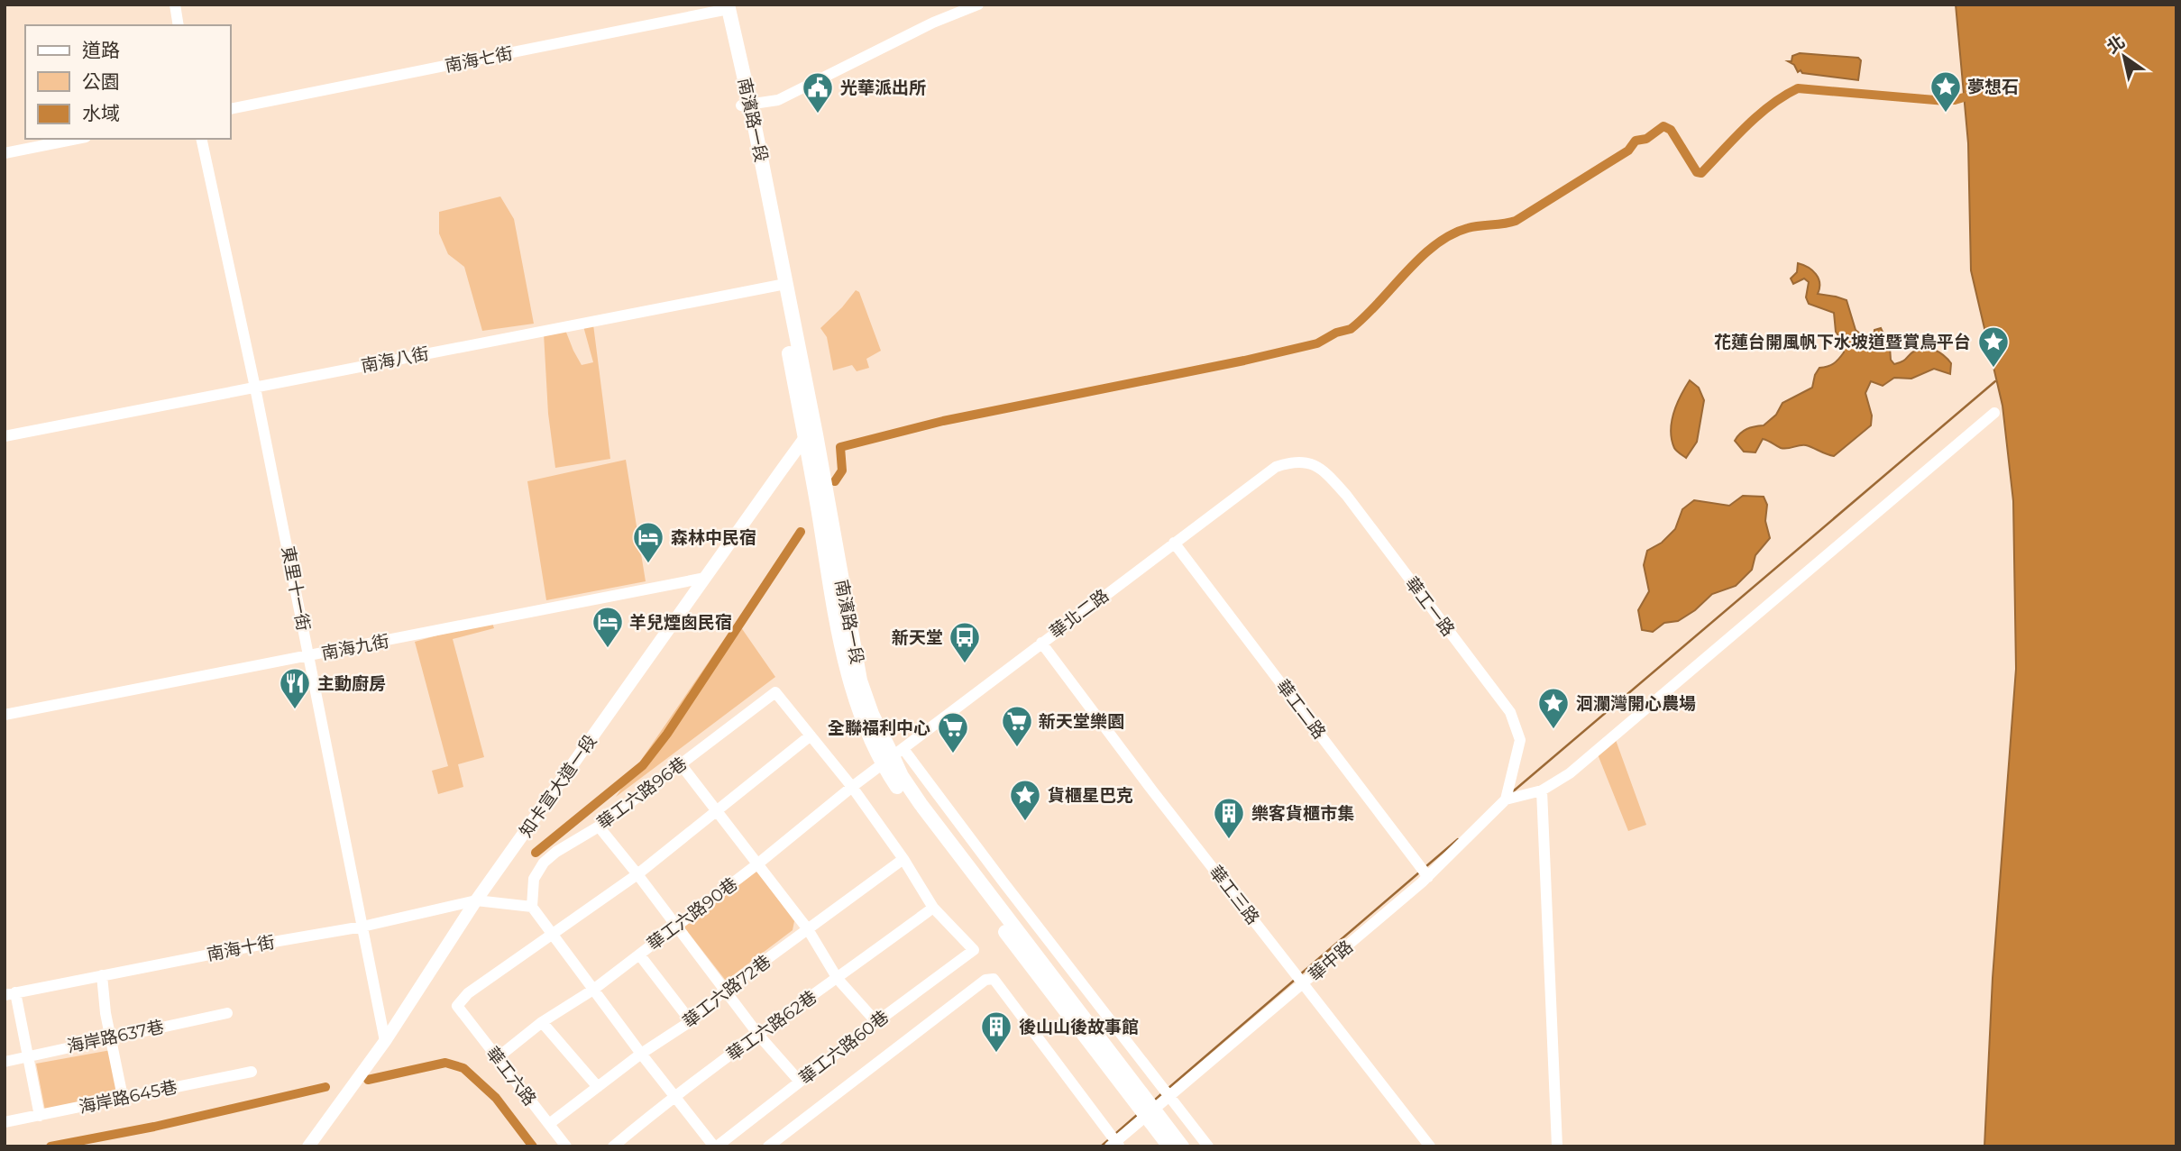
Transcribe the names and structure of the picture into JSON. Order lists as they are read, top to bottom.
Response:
{
  "streets": {
    "main road": ["南濱路一段"],
    "street": [
      "南海七街",
      "南海八街",
      "東里十一街",
      "華工一路",
      "華北二路",
      "南海九街",
      "華工二路",
      "知卡宣大道一段",
      "華工六路96巷",
      "華工三路",
      "華工六路90巷",
      "南海十街",
      "華中路",
      "華工六路72巷",
      "華工六路62巷",
      "海岸路637巷",
      "華工六路60巷",
      "華工六路",
      "海岸路645巷"
    ]
  },
  "crossings": [
    ["南海七街", "南濱路一段"],
    ["南濱路一段", "南海八街"],
    ["南濱路一段", "華北二路"],
    ["南濱路一段", "知卡宣大道一段"],
    ["南濱路一段", "華工六路90巷"],
    ["南濱路一段", "華中路"],
    ["南海八街", "東里十一街"],
    ["東里十一街", "南海九街"],
    ["東里十一街", "知卡宣大道一段"],
    ["東里十一街", "南海十街"],
    ["華工一路", "華北二路"],
    ["華工一路", "華中路"],
    ["華北二路", "華工二路"],
    ["華北二路", "華工三路"],
    ["華北二路", "華工六路90巷"],
    ["南海九街", "知卡宣大道一段"],
    ["華工二路", "華中路"],
    ["知卡宣大道一段", "南海十街"],
    ["華工六路96巷", "南海十街"],
    ["華工三路", "華中路"],
    ["華工六路90巷", "華工六路"],
    ["華工六路72巷", "華工六路"],
    ["華工六路62巷", "華工六路60巷"]
  ],
  "places": {
    "place": [
      "夢想石",
      "花蓮台開風帆下水坡道暨賞鳥平台",
      "洄瀾灣開心農場",
      "貨櫃星巴克"
    ],
    "public building": ["光華派出所"],
    "hotel": ["森林中民宿", "羊兒煙囪民宿"],
    "bus stop": ["新天堂"],
    "restaurant": ["主動廚房"],
    "supermarket": ["新天堂樂園", "全聯福利中心"],
    "building": ["樂客貨櫃市集", "後山山後故事館"]
  },
  "legend": ["道路", "公園", "水域"],
  "north": "top left"
}
